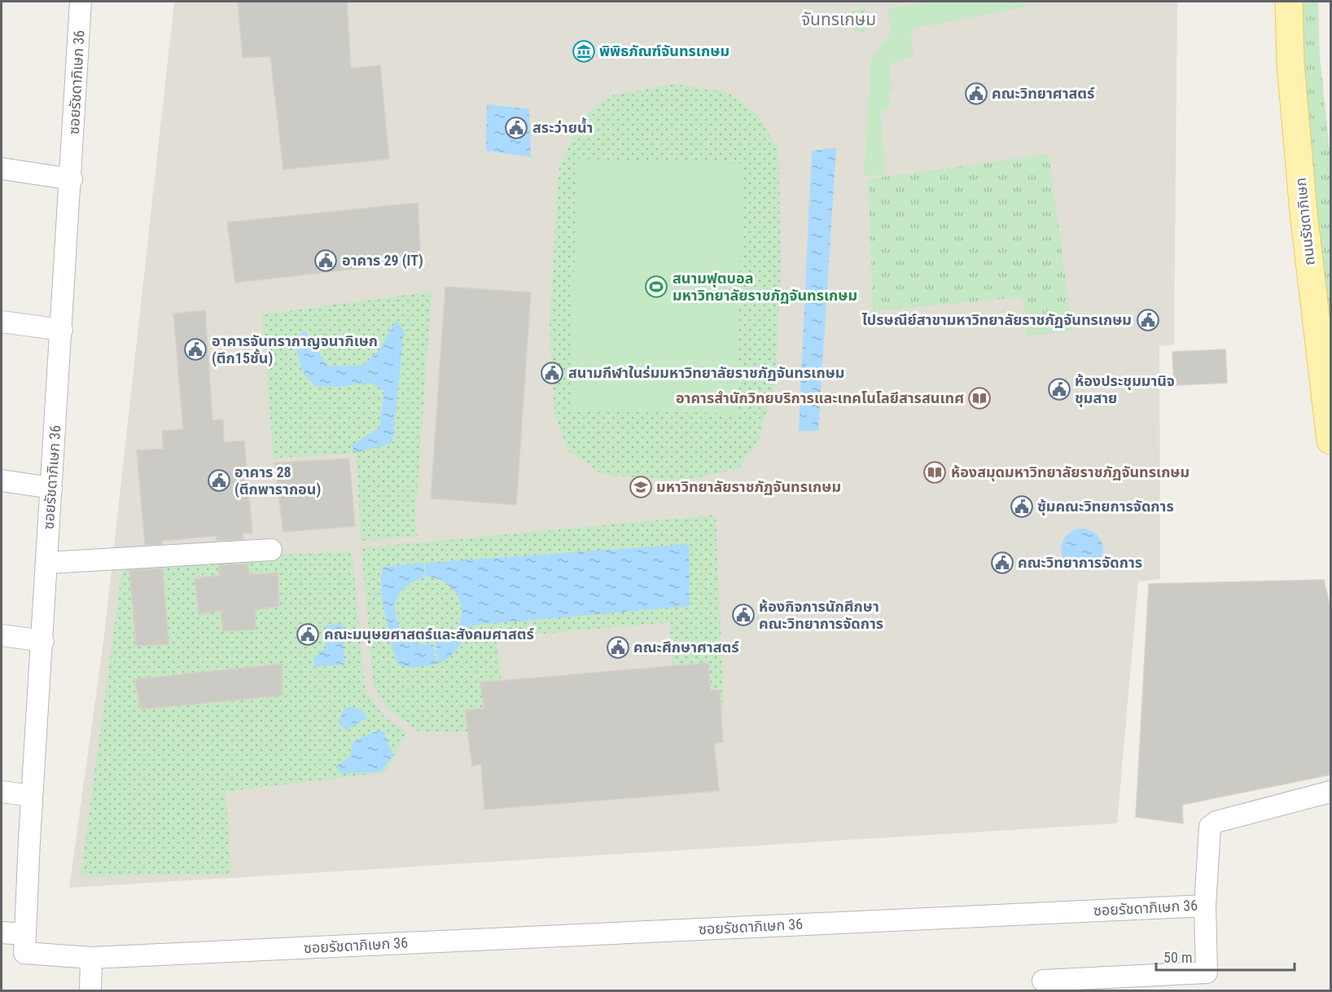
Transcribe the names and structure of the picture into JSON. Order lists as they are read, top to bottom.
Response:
{
  "streets": {
    "main road": ["ถนนรัชดาภิเษก"],
    "street": ["ซอยรัชดาภิเษก 36"]
  },
  "districts": ["จันทรเกษม"],
  "places": {
    "museum": ["พิพิธภัณฑ์จันทรเกษม"],
    "public building": [
      "คณะวิทยาศาสตร์",
      "สระว่ายน้ำ",
      "อาคาร 29 (IT)",
      "ไปรษณีย์สาขามหาวิทยาลัยราชภัฏจันทรเกษม",
      "อาคารจันทรากาญจนาภิเษก (ตึก15ชั้น)",
      "สนามกีฬาในร่มมหาวิทยาลัยราชภัฏจันทรเกษม",
      "ห้องประชุมมานิจ ชุมสาย",
      "อาคาร 28 (ตึกพารากอน)",
      "ซุ้มคณะวิทยการจัดการ",
      "คณะวิทยาการจัดการ",
      "ห้องกิจการนักศึกษา คณะวิทยาการจัดการ",
      "คณะมนุษยศาสตร์และสังคมศาสตร์",
      "คณะศึกษาศาสตร์"
    ],
    "sports": ["สนามฟุตบอล มหาวิทยาลัยราชภัฏจันทรเกษม"],
    "library": ["อาคารสำนักวิทยบริการและเทคโนโลยีสารสนเทศ", "ห้องสมุดมหาวิทยาลัยราชภัฏจันทรเกษม"],
    "school or university": ["มหาวิทยาลัยราชภัฏจันทรเกษม"]
  },
  "scale_bar": "50 m"
}
